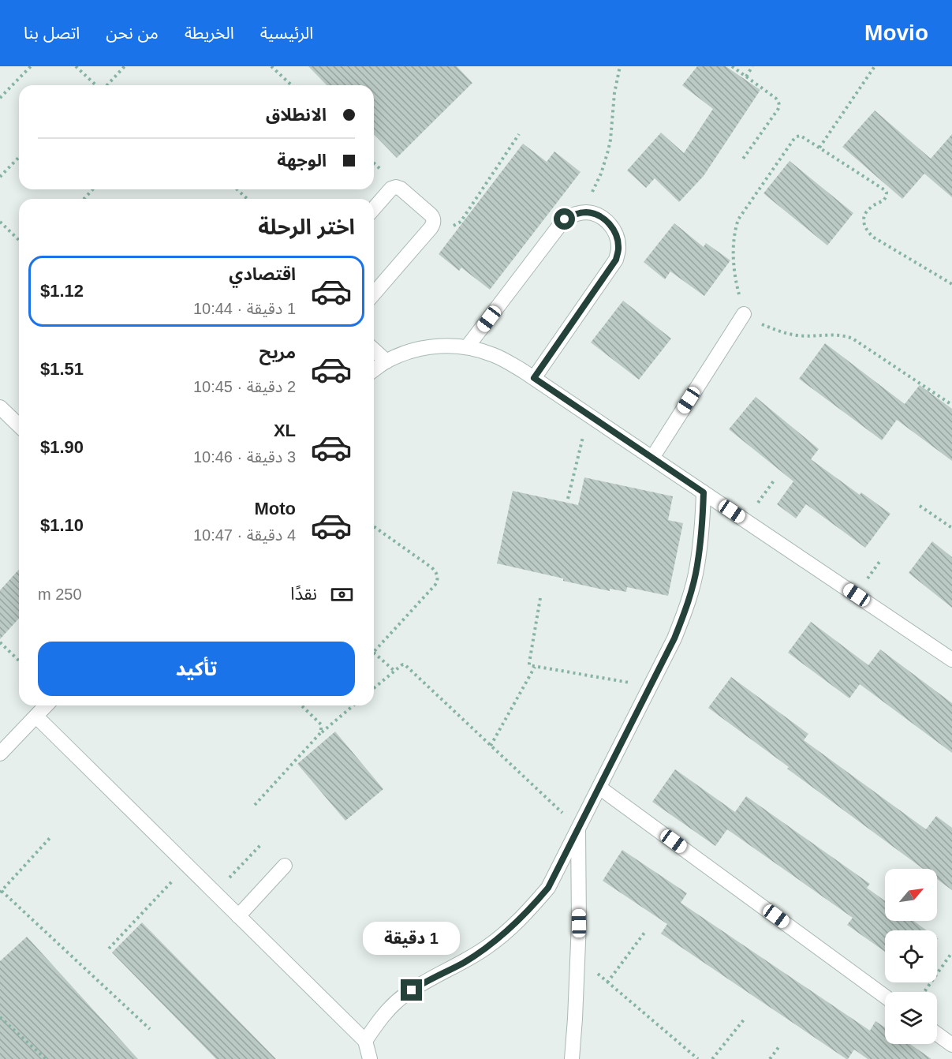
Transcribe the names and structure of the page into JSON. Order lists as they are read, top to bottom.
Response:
{
  "north": "top right",
  "page": {
    "header": "Movio",
    "nav": [
      "الرئيسية",
      "الخريطة",
      "من نحن",
      "اتصل بنا"
    ],
    "banner": ["الانطلاق", "الوجهة"],
    "heading": "اختر الرحلة",
    "list": [
      {
        "name": "اقتصادي",
        "note": "1 دقيقة · 10:44",
        "value": "$1.12"
      },
      {
        "name": "مريح",
        "note": "2 دقيقة · 10:45",
        "value": "$1.51"
      },
      {
        "name": "XL",
        "note": "3 دقيقة · 10:46",
        "value": "$1.90"
      },
      {
        "name": "Moto",
        "note": "4 دقيقة · 10:47",
        "value": "$1.10"
      }
    ],
    "pay": ["نقدًا", "250 m"],
    "buttons": "تأكيد",
    "bubble": "1 دقيقة"
  }
}
